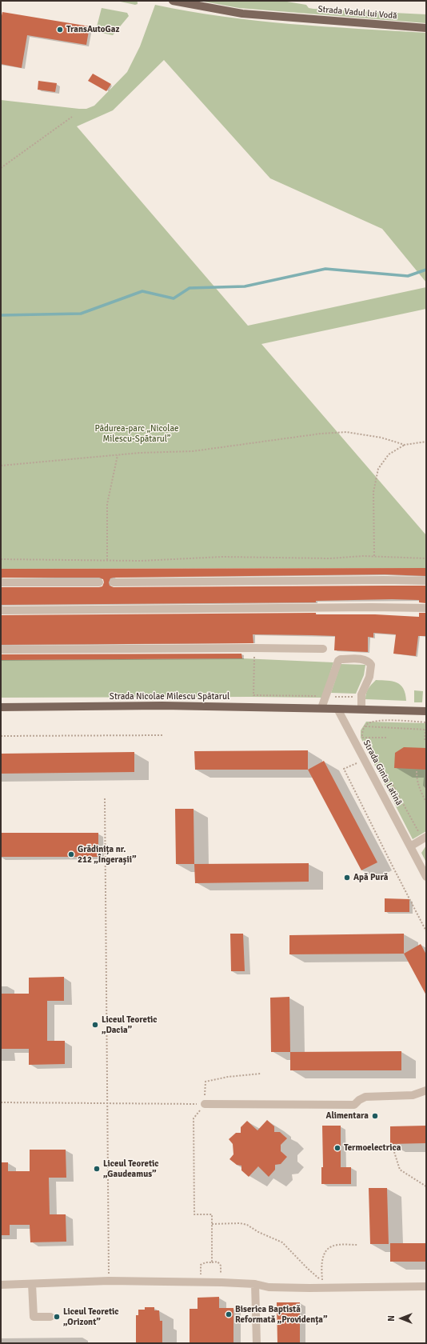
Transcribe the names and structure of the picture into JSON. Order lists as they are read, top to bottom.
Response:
{
  "streets": {
    "main road": ["Strada Vadul lui Vodă", "Strada Nicolae Milescu Spătarul"],
    "street": ["Strada Ginta Latină"]
  },
  "crossings": [
    ["Strada Nicolae Milescu Spătarul", "Strada Ginta Latină"]
  ],
  "parks": ["Pădurea-parc „Nicolae Milescu-Spătarul”"],
  "places": [
    "TransAutoGaz",
    "Grădinița nr. 212 „Îngerașii”",
    "Apă Pură",
    "Liceul Teoretic „Dacia”",
    "Alimentara",
    "Termoelectrica",
    "Liceul Teoretic „Gaudeamus”",
    "Biserica Baptistă Reformată „Providența”",
    "Liceul Teoretic „Orizont”"
  ],
  "north": "left"
}
